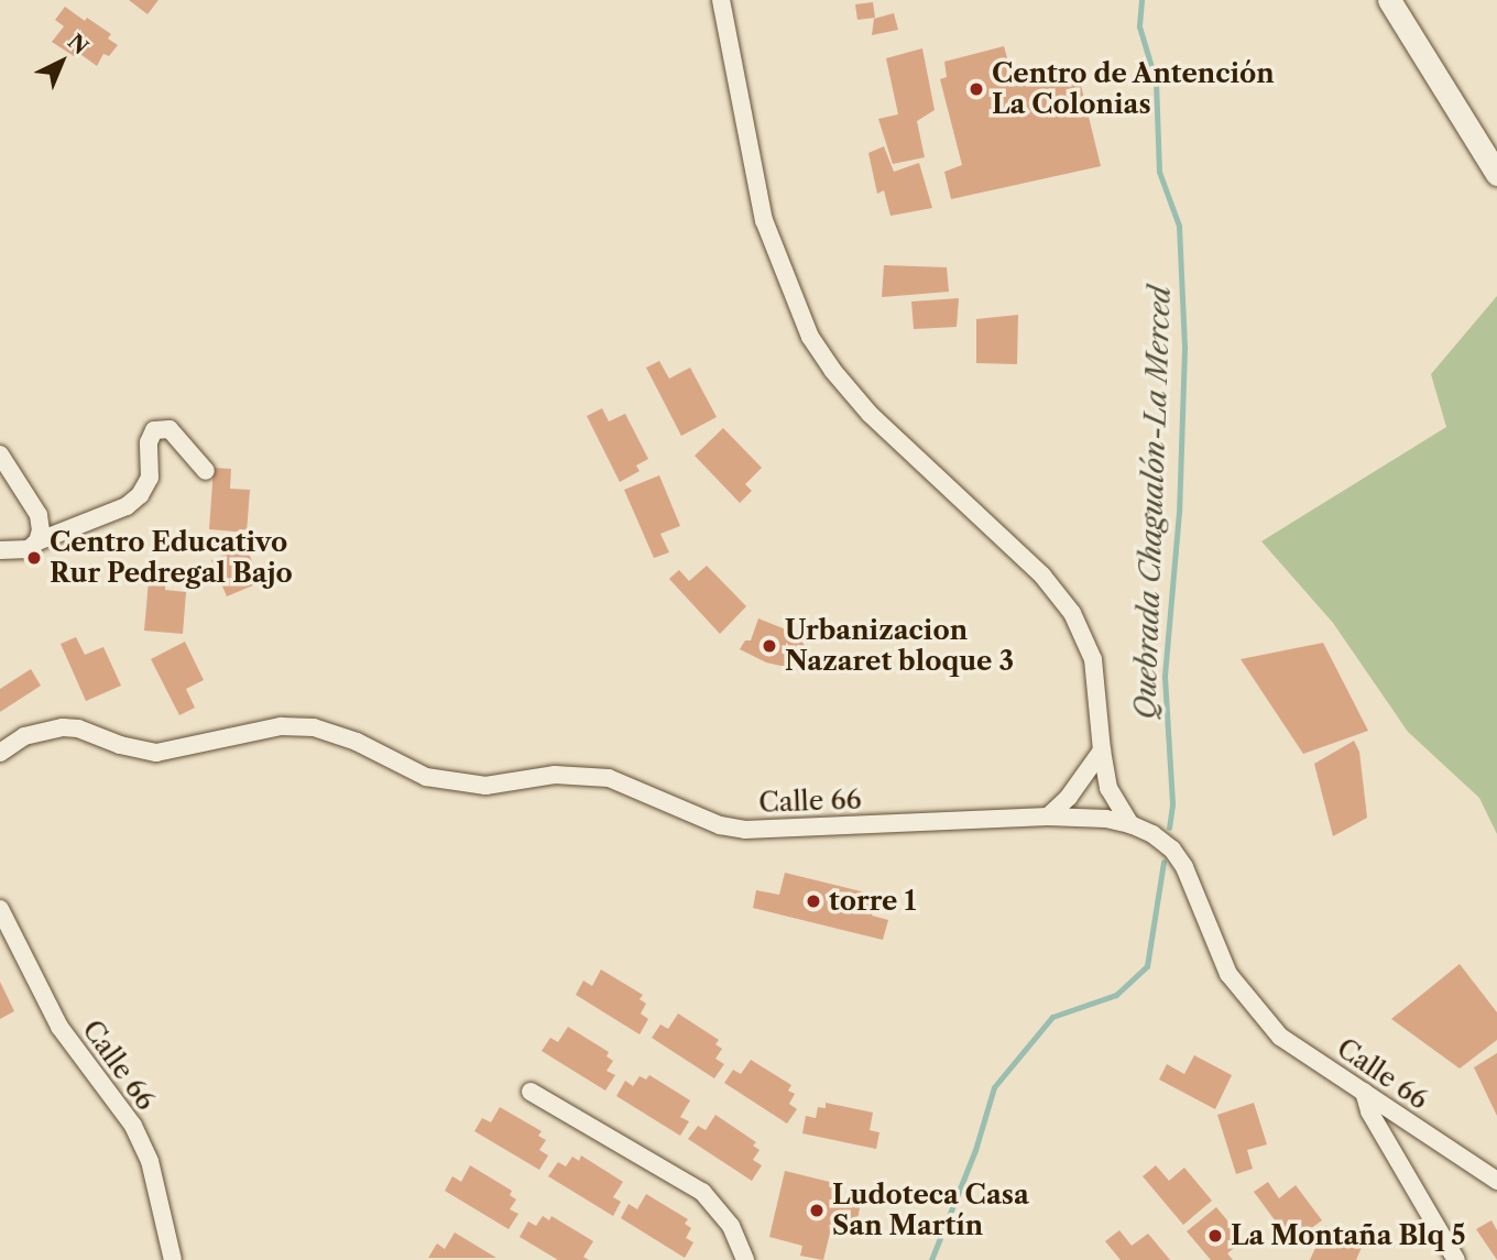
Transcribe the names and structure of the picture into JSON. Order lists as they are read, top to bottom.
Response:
{
  "streets": {
    "street": ["Calle 66"]
  },
  "water": ["Quebrada Chagualón-La Merced"],
  "places": [
    "Centro de Antención La Colonias",
    "Centro Educativo Rur Pedregal Bajo",
    "Urbanizacion Nazaret bloque 3",
    "torre 1",
    "Ludoteca Casa San Martín",
    "La Montaña Blq 5"
  ],
  "north": "top right"
}
